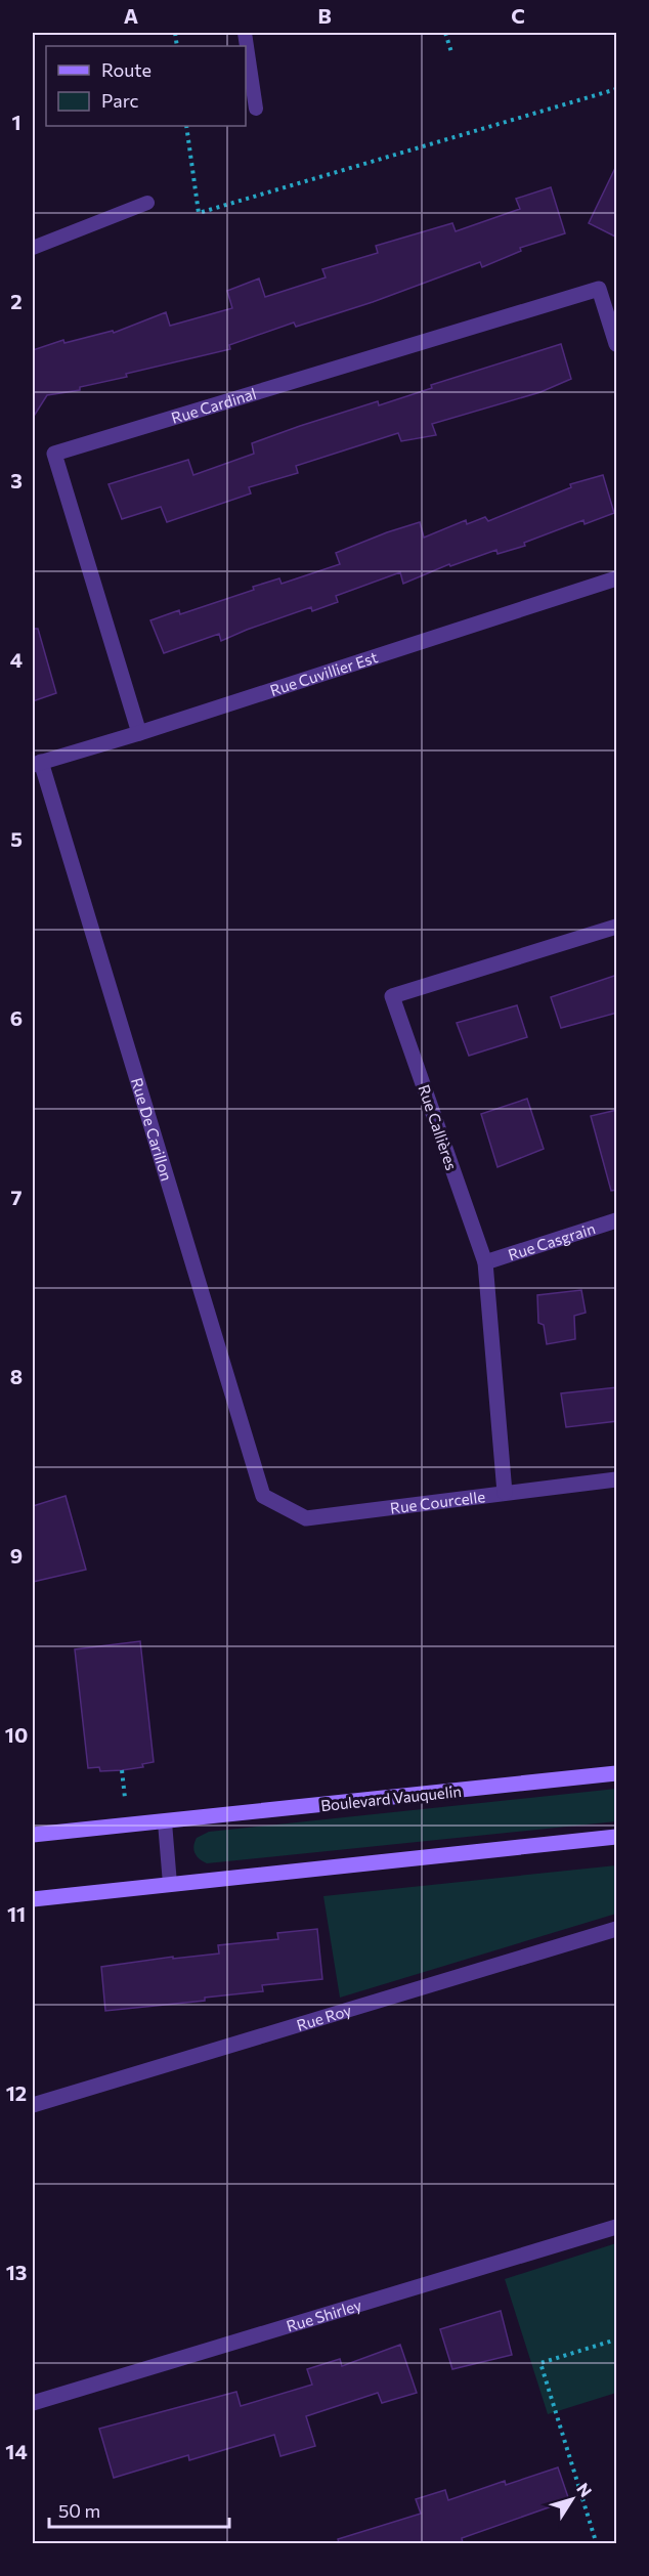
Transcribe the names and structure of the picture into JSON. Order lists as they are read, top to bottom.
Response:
{
  "streets": {
    "street": [
      "Rue Cardinal",
      "Rue Cuvillier Est",
      "Rue Callières",
      "Rue De Carillon",
      "Rue Casgrain",
      "Rue Courcelle",
      "Boulevard Vauquelin",
      "Rue Roy",
      "Rue Shirley"
    ]
  },
  "crossings": [
    ["Rue Cardinal", "Rue Cuvillier Est"],
    ["Rue Cuvillier Est", "Rue De Carillon"],
    ["Rue Callières", "Rue Casgrain"],
    ["Rue Callières", "Rue Courcelle"],
    ["Rue De Carillon", "Rue Courcelle"]
  ],
  "legend": ["Route", "Parc"],
  "scale_bar": "50 m",
  "north": "top right",
  "grid": {
    "columns": ["A", "B", "C"],
    "rows": [
      "1",
      "2",
      "3",
      "4",
      "5",
      "6",
      "7",
      "8",
      "9",
      "10",
      "11",
      "12",
      "13",
      "14"
    ]
  }
}
